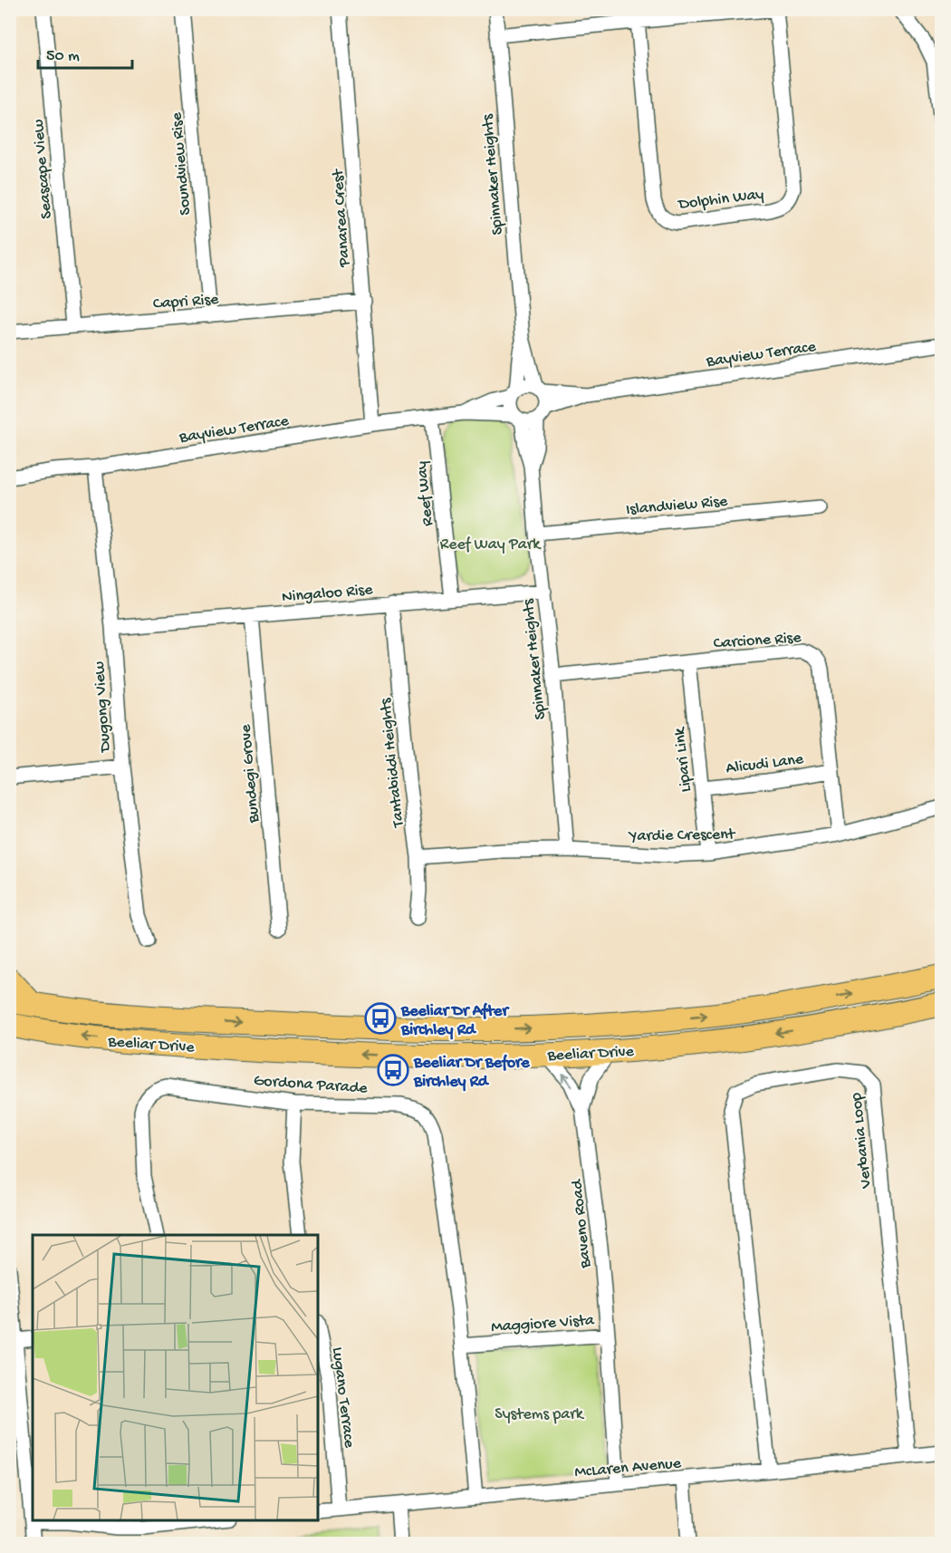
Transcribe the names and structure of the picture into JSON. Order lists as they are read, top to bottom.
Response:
{
  "streets": {
    "highway": ["Beeliar Drive"],
    "street": [
      "Soundview Rise",
      "Seascape View",
      "Spinnaker Heights",
      "Dolphin Way",
      "Panarea Crest",
      "Capri Rise",
      "Bayview Terrace",
      "Reef Way",
      "Islandview Rise",
      "Ningaloo Rise",
      "Carcione Rise",
      "Dugong View",
      "Lipari Link",
      "Alicudi Lane",
      "Tantabiddi Heights",
      "Bundegi Grove",
      "Yardie Crescent",
      "Gordona Parade",
      "Verbania Loop",
      "Baveno Road",
      "Maggiore Vista",
      "Lugano Terrace",
      "McLaren Avenue"
    ]
  },
  "crossings": [
    ["Soundview Rise", "Capri Rise"],
    ["Seascape View", "Capri Rise"],
    ["Spinnaker Heights", "Bayview Terrace"],
    ["Spinnaker Heights", "Islandview Rise"],
    ["Spinnaker Heights", "Ningaloo Rise"],
    ["Spinnaker Heights", "Carcione Rise"],
    ["Spinnaker Heights", "Yardie Crescent"],
    ["Panarea Crest", "Capri Rise"],
    ["Panarea Crest", "Bayview Terrace"],
    ["Bayview Terrace", "Reef Way"],
    ["Bayview Terrace", "Dugong View"],
    ["Reef Way", "Ningaloo Rise"],
    ["Ningaloo Rise", "Dugong View"],
    ["Ningaloo Rise", "Tantabiddi Heights"],
    ["Ningaloo Rise", "Bundegi Grove"],
    ["Carcione Rise", "Lipari Link"],
    ["Carcione Rise", "Alicudi Lane"],
    ["Carcione Rise", "Yardie Crescent"],
    ["Lipari Link", "Alicudi Lane"],
    ["Lipari Link", "Yardie Crescent"],
    ["Tantabiddi Heights", "Yardie Crescent"],
    ["Beeliar Drive", "Baveno Road"],
    ["Gordona Parade", "Maggiore Vista"],
    ["Gordona Parade", "McLaren Avenue"],
    ["Verbania Loop", "McLaren Avenue"],
    ["Baveno Road", "Maggiore Vista"],
    ["Maggiore Vista", "McLaren Avenue"],
    ["Lugano Terrace", "McLaren Avenue"]
  ],
  "parks": ["Reef Way Park", "Systems park"],
  "places": {
    "bus stop": ["Beeliar Dr After Birchley Rd", "Beeliar Dr Before Birchley Rd"]
  },
  "scale_bar": "50 m"
}
